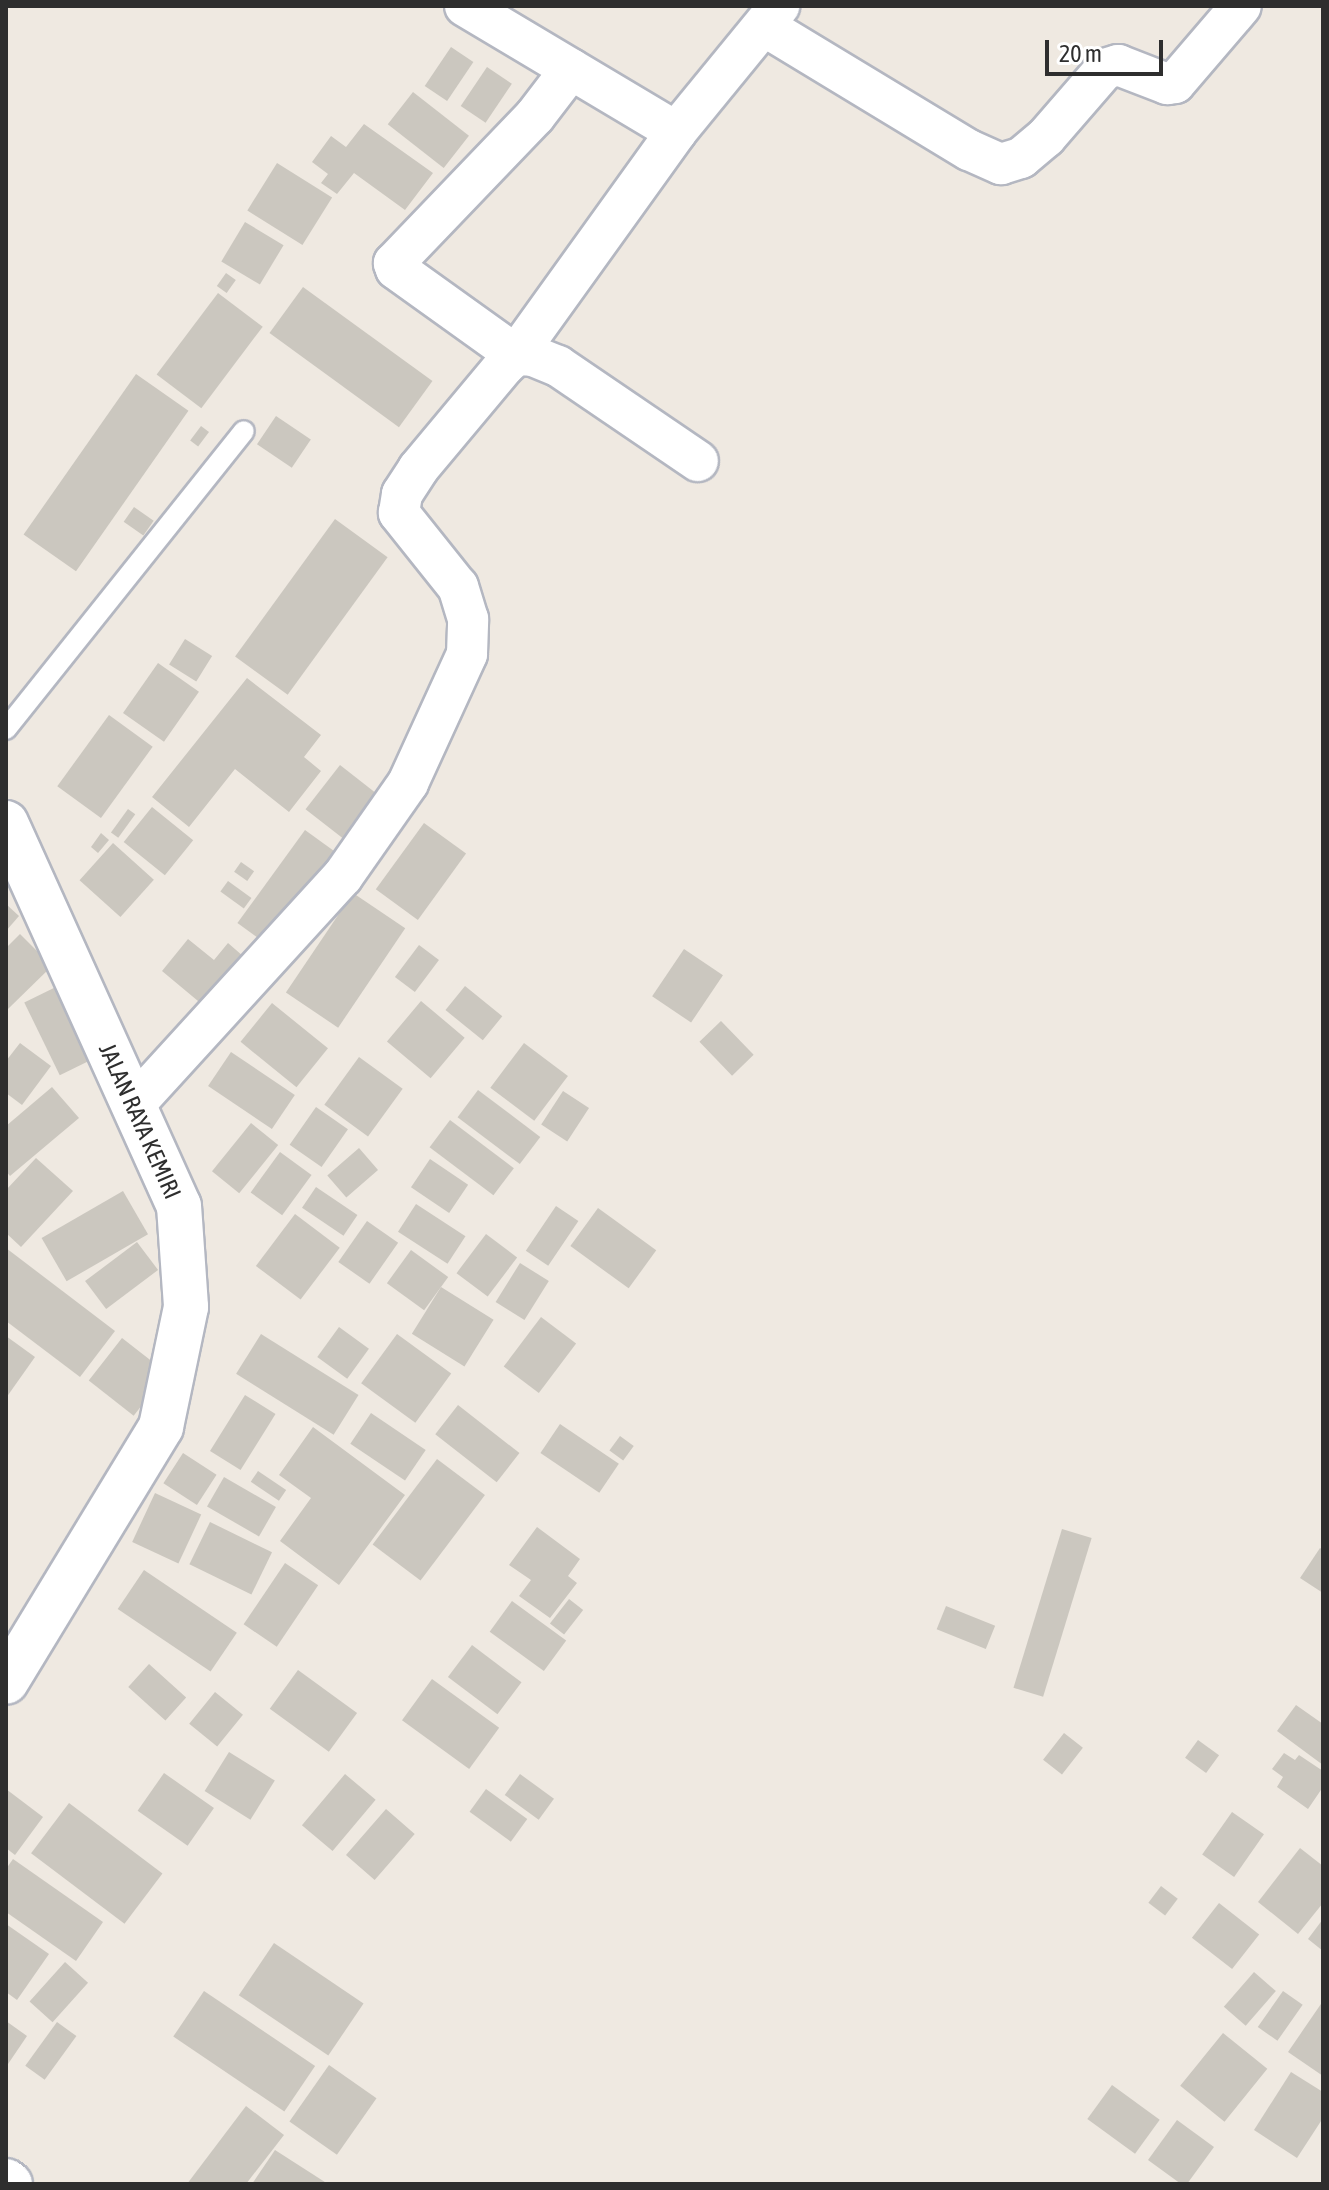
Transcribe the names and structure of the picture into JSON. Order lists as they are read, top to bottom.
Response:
{
  "streets": {
    "street": ["JALAN RAYA KEMIRI"]
  },
  "scale_bar": "20 m"
}
